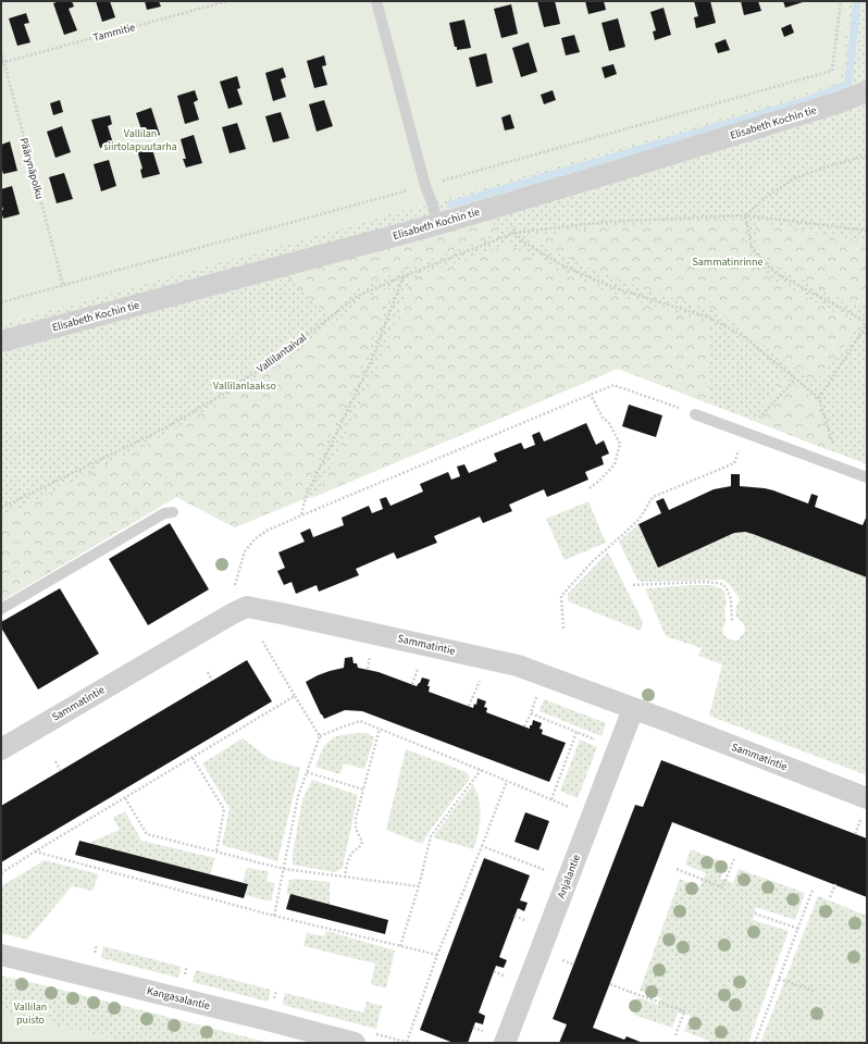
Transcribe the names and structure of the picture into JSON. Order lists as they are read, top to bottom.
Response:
{
  "streets": {
    "street": [
      "Elisabeth Kochin tie",
      "Sammatintie",
      "Anjalantie",
      "Kangasalantie"
    ],
    "path": ["Tammitie", "Päärynäpolku", "Vallilantaival"]
  },
  "crossings": [
    ["Tammitie", "Päärynäpolku"],
    ["Sammatintie", "Anjalantie"]
  ],
  "parks": [
    "Vallilan siirtolapuutarha",
    "Sammatinrinne",
    "Vallilanlaakso",
    "Vallilan puisto"
  ]
}
